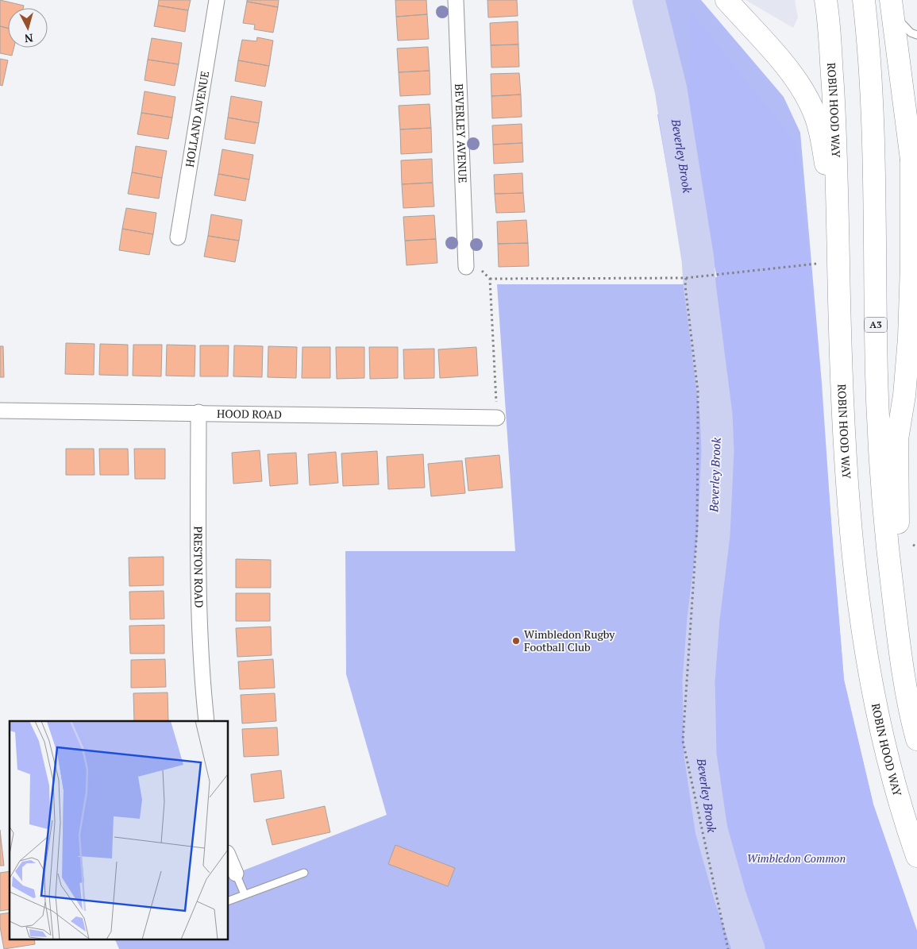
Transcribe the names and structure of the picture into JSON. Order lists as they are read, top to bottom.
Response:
{
  "streets": {
    "main road": ["ROBIN HOOD WAY", "A3"],
    "street": [
      "HOLLAND AVENUE",
      "BEVERLEY AVENUE",
      "HOOD ROAD",
      "PRESTON ROAD"
    ]
  },
  "crossings": [
    ["HOOD ROAD", "PRESTON ROAD"]
  ],
  "water": ["Beverley Brook"],
  "parks": ["Wimbledon Common"],
  "places": ["Wimbledon Rugby Football Club"],
  "north": "bottom"
}
